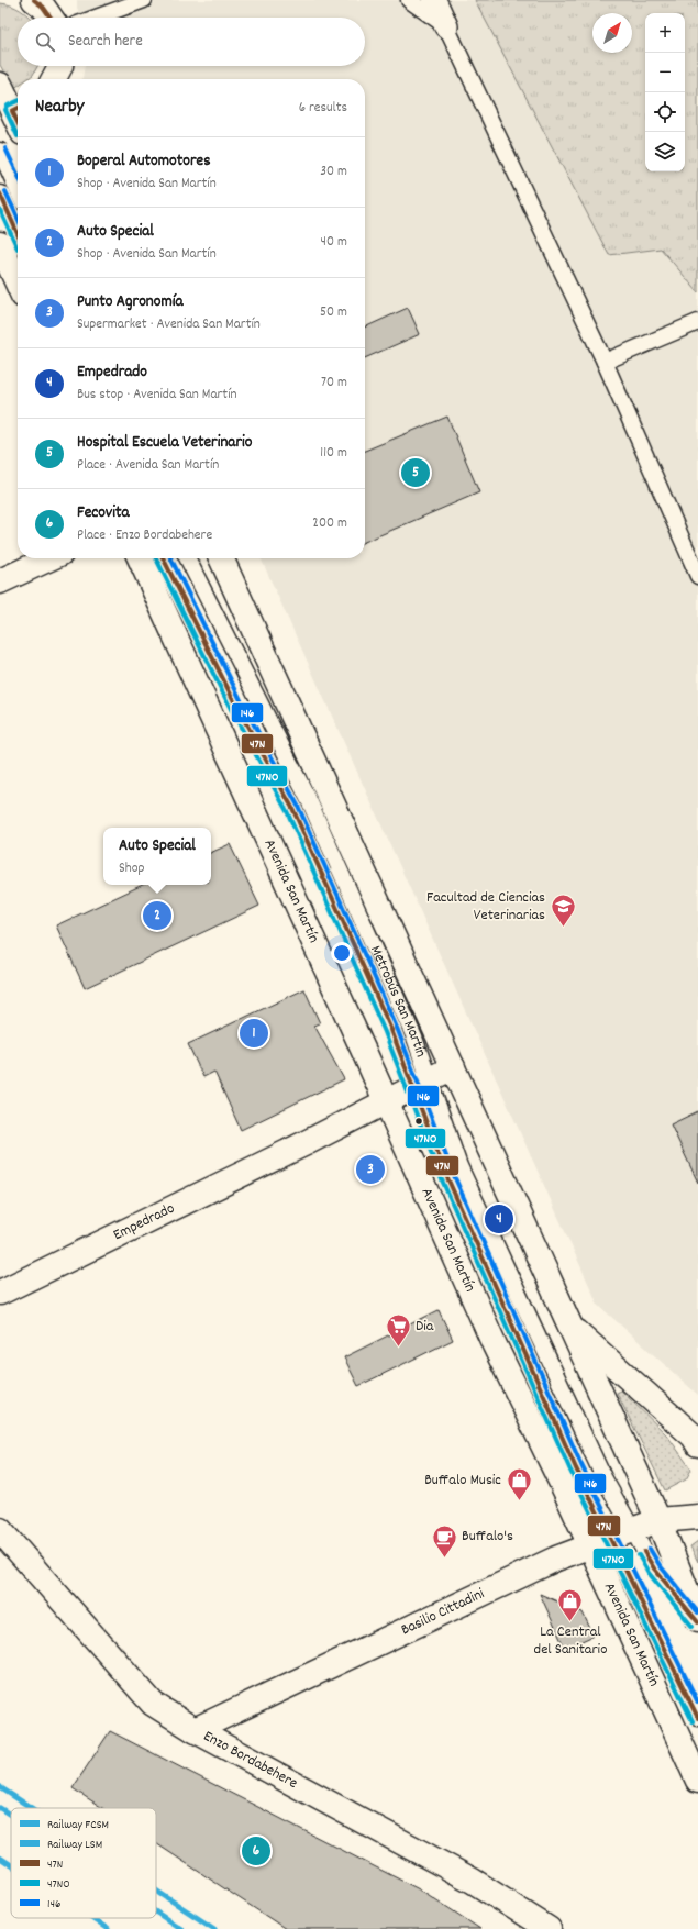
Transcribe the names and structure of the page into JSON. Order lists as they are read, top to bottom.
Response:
{
  "streets": {
    "main road": [
      "Avenida San Martín",
      "Empedrado",
      "Basilio Cittadini",
      "Enzo Bordabehere"
    ],
    "lane": ["Metrobús San Martín"]
  },
  "crossings": [
    ["Avenida San Martín", "Metrobús San Martín"],
    ["Avenida San Martín", "Empedrado"],
    ["Avenida San Martín", "Basilio Cittadini"],
    ["Metrobús San Martín", "Empedrado"],
    ["Metrobús San Martín", "Basilio Cittadini"],
    ["Basilio Cittadini", "Enzo Bordabehere"]
  ],
  "places": {
    "school or university": ["Facultad de Ciencias Veterinarias"],
    "supermarket": ["Dia"],
    "shop": ["Buffalo Music", "La Central del Sanitario"],
    "cafe": ["Buffalo's"]
  },
  "lines": [
    "transit line 47N",
    "transit line 47NO",
    "transit line 146",
    "rail line LSM",
    "rail line FCSM"
  ],
  "legend": [
    "Railway FCSM",
    "Railway LSM",
    "47N",
    "47NO",
    "146"
  ],
  "north": "top right",
  "page": {
    "map_buttons": ["+", "−"],
    "search": "Search here",
    "heading": ["Nearby", "6 results"],
    "list": [
      {
        "mark": "1",
        "name": "Boperal Automotores",
        "note": "Shop · Avenida San Martín",
        "value": "30 m"
      },
      {
        "mark": "2",
        "name": "Auto Special",
        "note": "Shop · Avenida San Martín",
        "value": "40 m"
      },
      {
        "mark": "3",
        "name": "Punto Agronomía",
        "note": "Supermarket · Avenida San Martín",
        "value": "50 m"
      },
      {
        "mark": "4",
        "name": "Empedrado",
        "note": "Bus stop · Avenida San Martín",
        "value": "70 m"
      },
      {
        "mark": "5",
        "name": "Hospital Escuela Veterinario",
        "note": "Place · Avenida San Martín",
        "value": "110 m"
      },
      {
        "mark": "6",
        "name": "Fecovita",
        "note": "Place · Enzo Bordabehere",
        "value": "200 m"
      }
    ],
    "pins": [
      "5",
      "2",
      "1",
      "3",
      "4",
      "6"
    ],
    "popup": ["Auto Special", "Shop"]
  }
}
